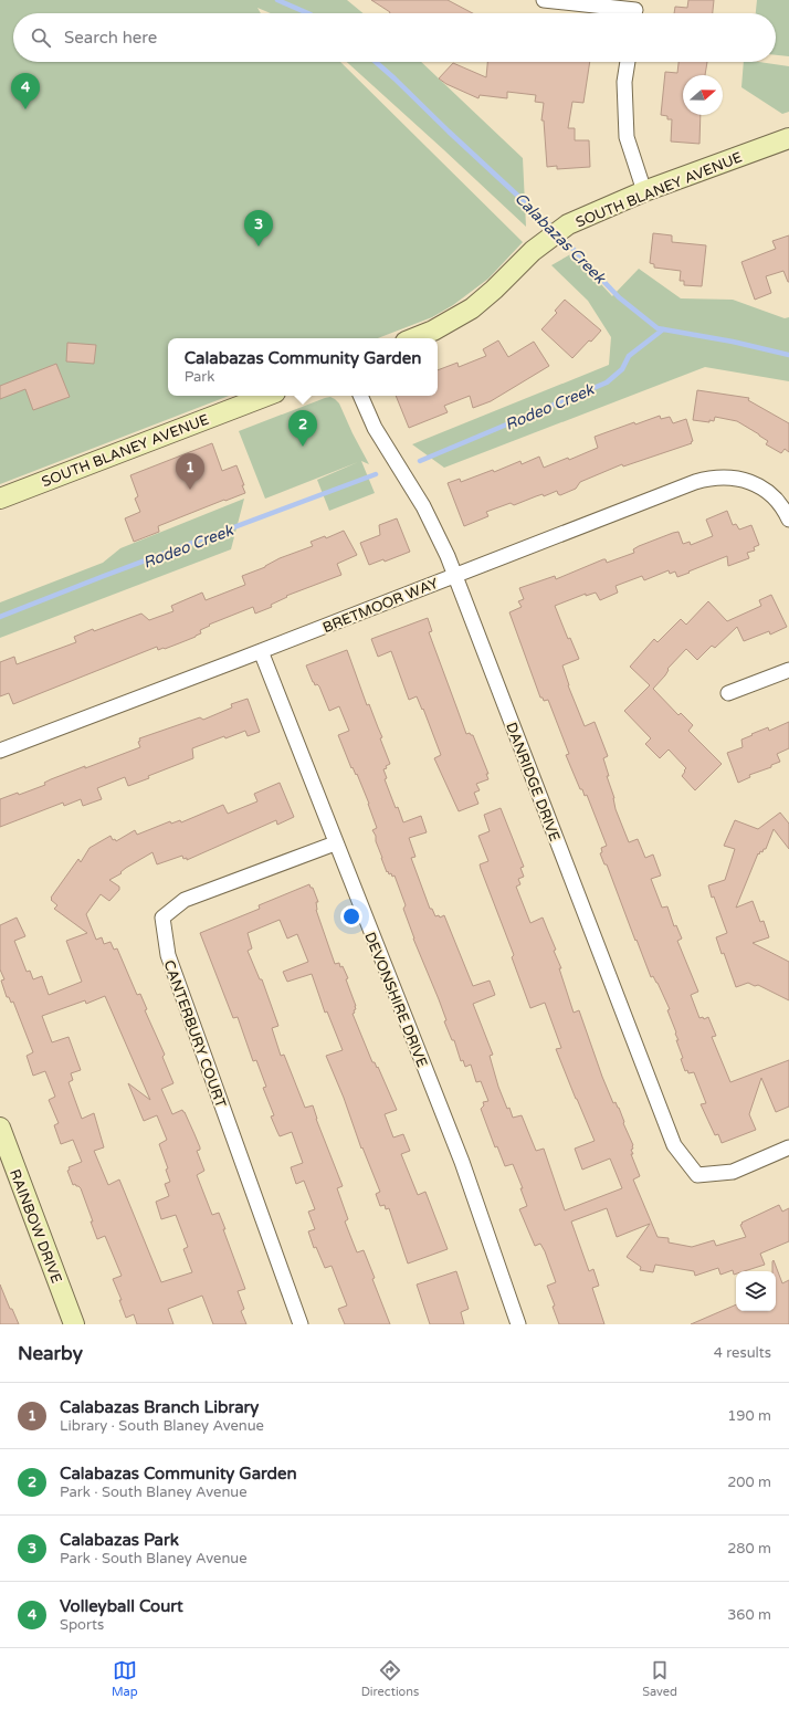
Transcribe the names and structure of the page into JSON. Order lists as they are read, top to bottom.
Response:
{
  "streets": {
    "street": [
      "SOUTH BLANEY AVENUE",
      "BRETMOOR WAY",
      "DANRIDGE DRIVE",
      "DEVONSHIRE DRIVE",
      "CANTERBURY COURT",
      "RAINBOW DRIVE"
    ]
  },
  "crossings": [
    ["BRETMOOR WAY", "DANRIDGE DRIVE"],
    ["BRETMOOR WAY", "DEVONSHIRE DRIVE"],
    ["DEVONSHIRE DRIVE", "CANTERBURY COURT"]
  ],
  "water": ["Calabazas Creek", "Rodeo Creek"],
  "north": "right",
  "page": {
    "search": "Search here",
    "pins": [
      "4",
      "3",
      "2",
      "1"
    ],
    "popup": ["Calabazas Community Garden", "Park"],
    "heading": ["Nearby", "4 results"],
    "list": [
      {
        "mark": "1",
        "name": "Calabazas Branch Library",
        "note": "Library · South Blaney Avenue",
        "value": "190 m"
      },
      {
        "mark": "2",
        "name": "Calabazas Community Garden",
        "note": "Park · South Blaney Avenue",
        "value": "200 m"
      },
      {
        "mark": "3",
        "name": "Calabazas Park",
        "note": "Park · South Blaney Avenue",
        "value": "280 m"
      },
      {
        "mark": "4",
        "name": "Volleyball Court",
        "note": "Sports",
        "value": "360 m"
      }
    ],
    "nav": ["Map", "Directions", "Saved"]
  }
}
